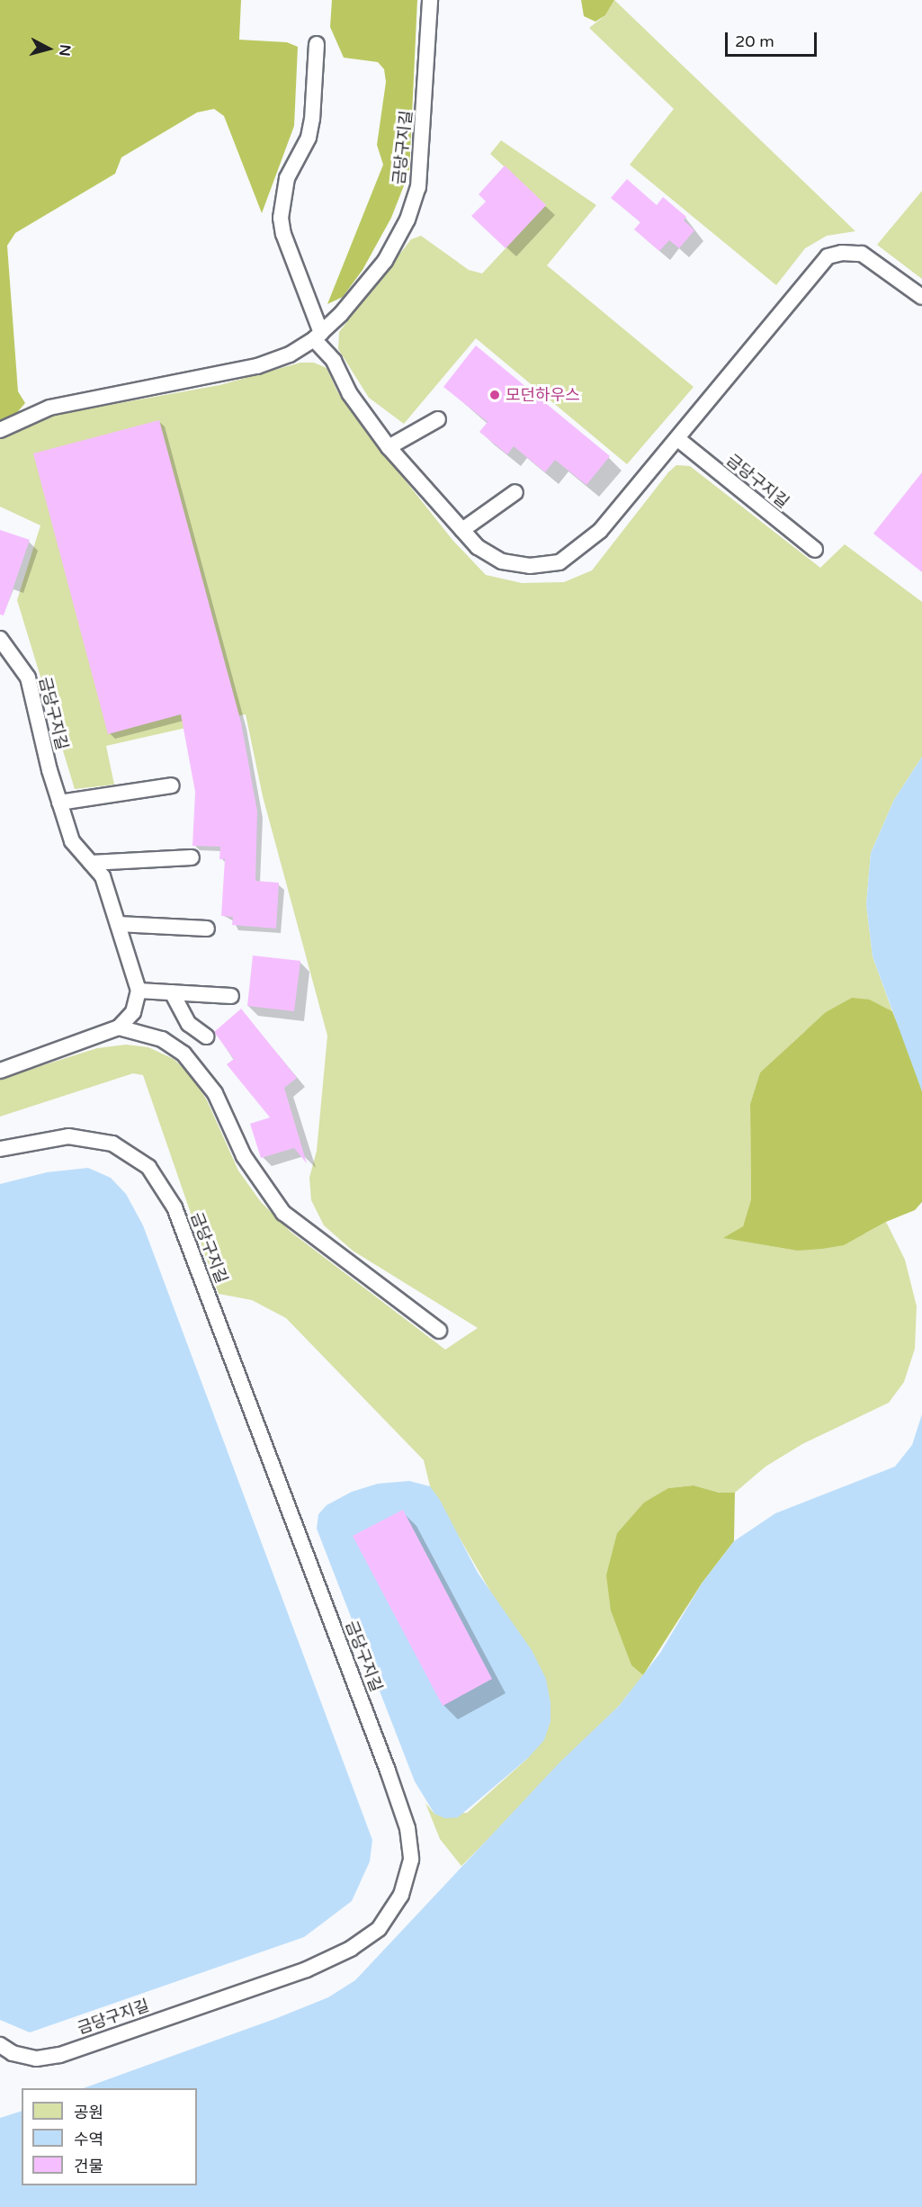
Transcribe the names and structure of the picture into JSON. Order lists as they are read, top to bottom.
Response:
{
  "streets": {
    "lane": ["금당구지길"]
  },
  "places": ["모던하우스"],
  "legend": ["공원", "수역", "건물"],
  "scale_bar": "20 m",
  "north": "right"
}
